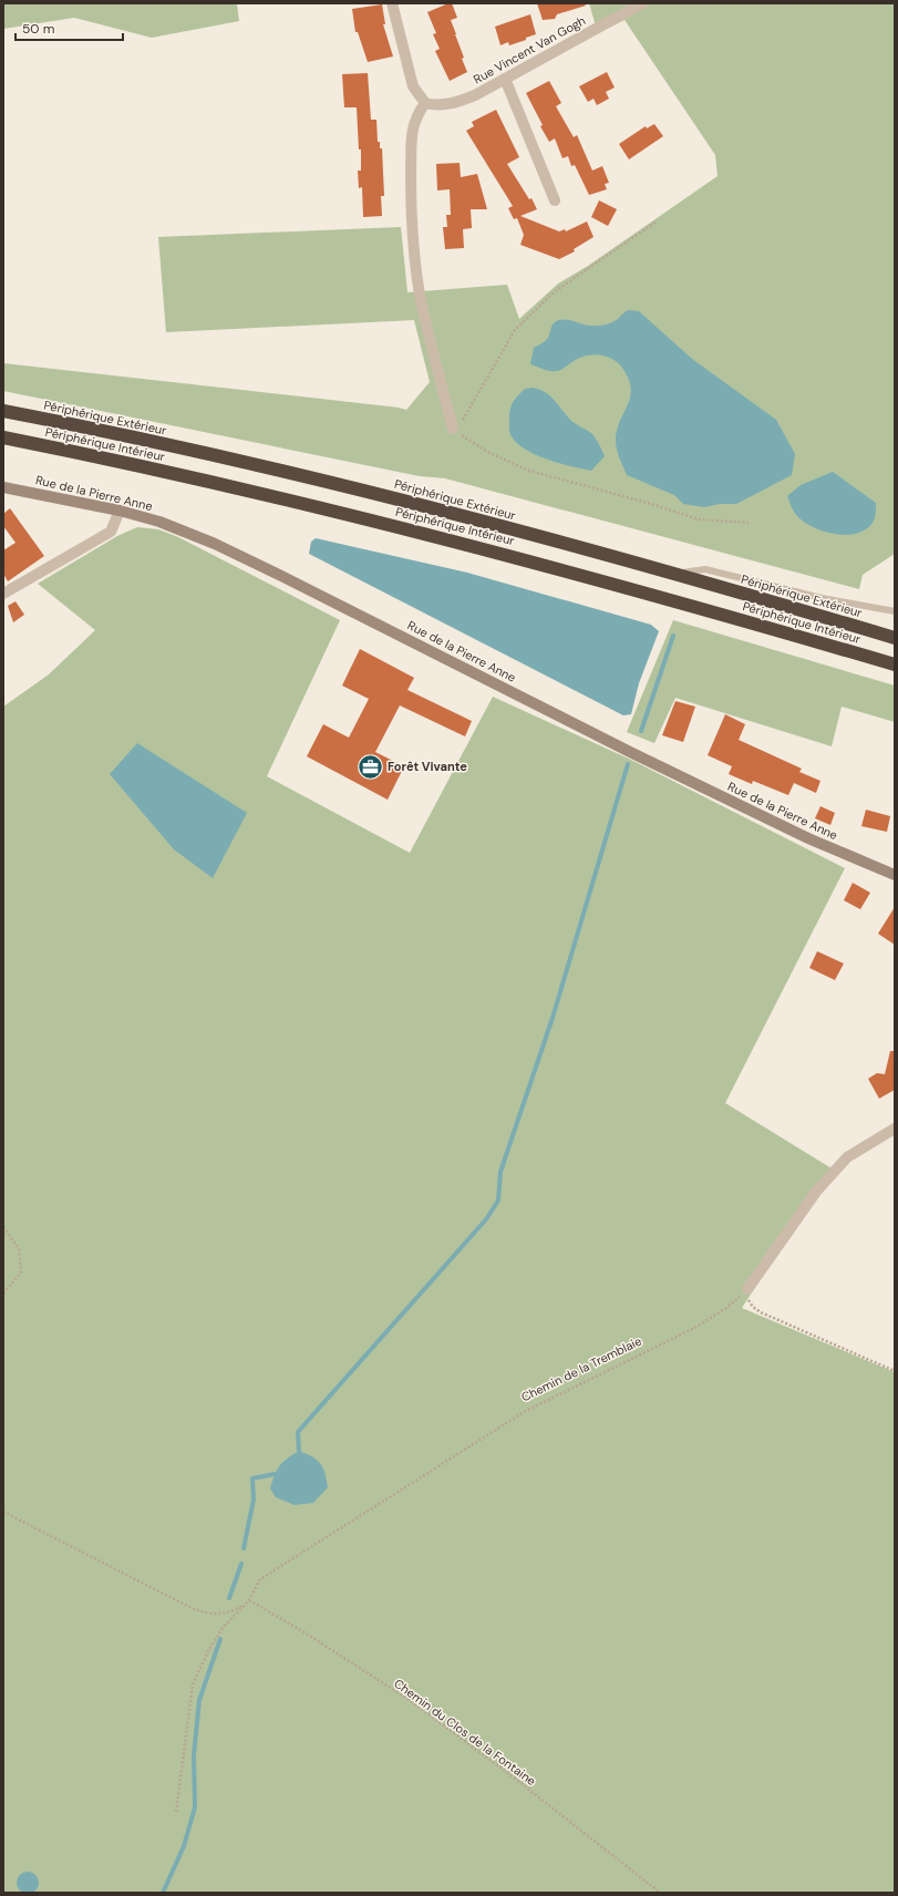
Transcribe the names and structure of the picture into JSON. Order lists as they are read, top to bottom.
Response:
{
  "streets": {
    "highway": ["Périphérique Extérieur", "Périphérique Intérieur"],
    "street": ["Rue Vincent Van Gogh", "Rue de la Pierre Anne"],
    "path": ["Chemin de la Tremblaie", "Chemin du Clos de la Fontaine"]
  },
  "crossings": [
    ["Chemin de la Tremblaie", "Chemin du Clos de la Fontaine"]
  ],
  "places": {
    "office": ["Forêt Vivante"]
  },
  "scale_bar": "50 m"
}
